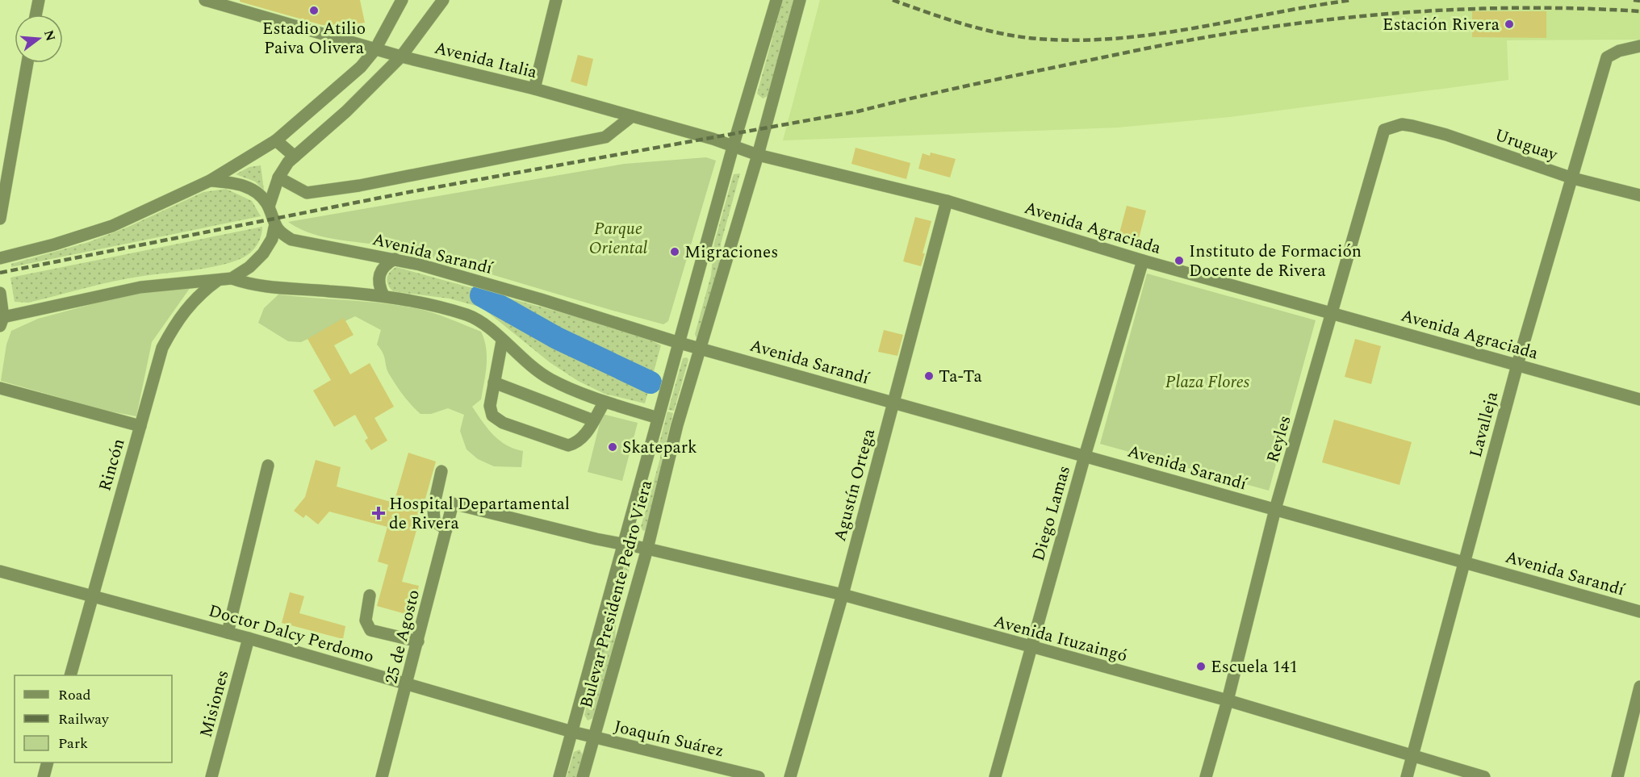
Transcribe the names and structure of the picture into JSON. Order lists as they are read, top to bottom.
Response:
{
  "streets": {
    "street": [
      "Avenida Italia",
      "Uruguay",
      "Avenida Agraciada",
      "Avenida Sarandí",
      "Lavalleja",
      "Reyles",
      "Rincón",
      "Agustín Ortega",
      "Diego Lamas",
      "Bulevar Presidente Pedro Viera",
      "Doctor Dalcy Perdomo",
      "25 de Agosto",
      "Avenida Ituzaingó",
      "Misiones",
      "Joaquín Suárez"
    ]
  },
  "crossings": [
    ["Avenida Italia", "Avenida Agraciada"],
    ["Avenida Italia", "Bulevar Presidente Pedro Viera"],
    ["Uruguay", "Lavalleja"],
    ["Uruguay", "Reyles"],
    ["Avenida Agraciada", "Lavalleja"],
    ["Avenida Agraciada", "Reyles"],
    ["Avenida Agraciada", "Agustín Ortega"],
    ["Avenida Agraciada", "Diego Lamas"],
    ["Avenida Agraciada", "Bulevar Presidente Pedro Viera"],
    ["Avenida Sarandí", "Lavalleja"],
    ["Avenida Sarandí", "Reyles"],
    ["Avenida Sarandí", "Agustín Ortega"],
    ["Avenida Sarandí", "Diego Lamas"],
    ["Avenida Sarandí", "Bulevar Presidente Pedro Viera"],
    ["Lavalleja", "Avenida Ituzaingó"],
    ["Reyles", "Avenida Ituzaingó"],
    ["Rincón", "Doctor Dalcy Perdomo"],
    ["Agustín Ortega", "Avenida Ituzaingó"],
    ["Diego Lamas", "Avenida Ituzaingó"],
    ["Bulevar Presidente Pedro Viera", "Doctor Dalcy Perdomo"],
    ["Bulevar Presidente Pedro Viera", "Avenida Ituzaingó"],
    ["Bulevar Presidente Pedro Viera", "Joaquín Suárez"],
    ["Doctor Dalcy Perdomo", "25 de Agosto"],
    ["Doctor Dalcy Perdomo", "Misiones"],
    ["Doctor Dalcy Perdomo", "Joaquín Suárez"],
    ["25 de Agosto", "Avenida Ituzaingó"]
  ],
  "parks": ["Parque Oriental", "Plaza Flores"],
  "places": {
    "other": [
      "Estadio Atilio Paiva Olivera",
      "Estación Rivera",
      "Migraciones",
      "Instituto de Formación Docente de Rivera",
      "Ta-Ta",
      "Skatepark",
      "Escuela 141"
    ],
    "health": ["Hospital Departamental de Rivera"]
  },
  "legend": ["Road", "Railway", "Park"],
  "north": "right"
}
